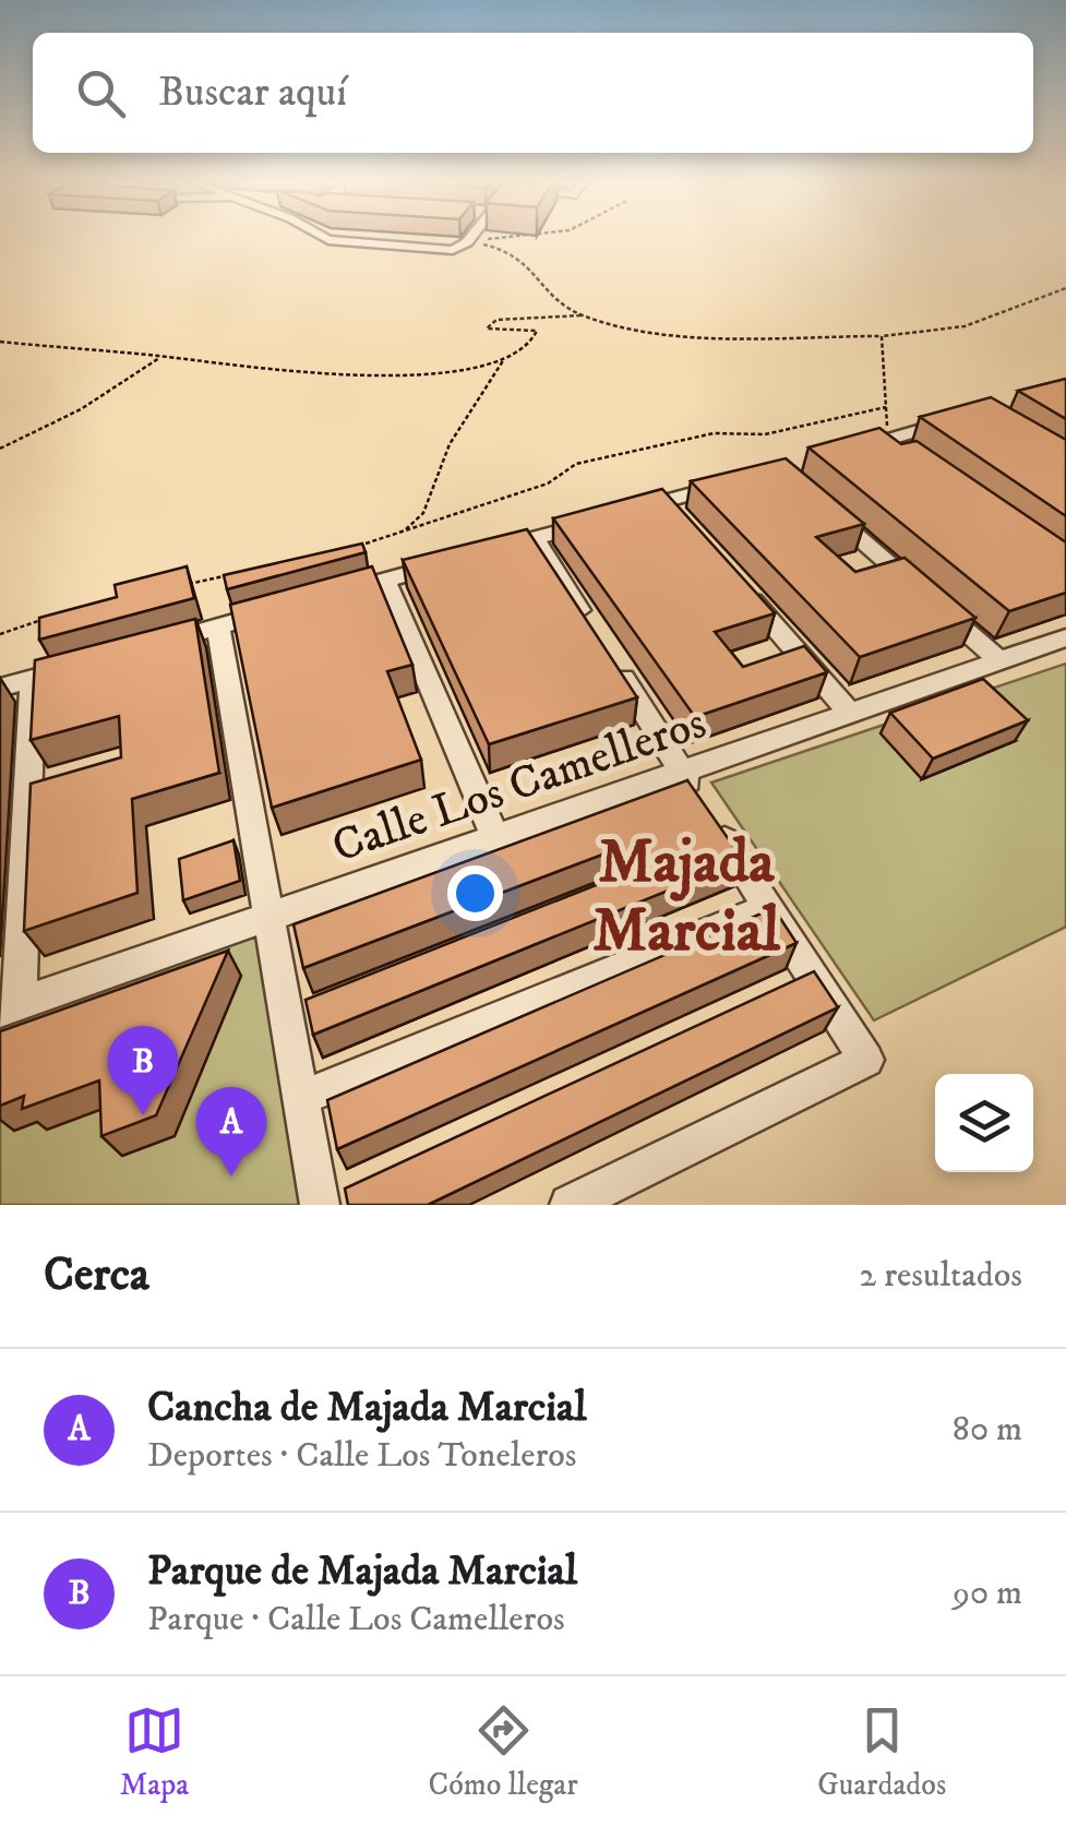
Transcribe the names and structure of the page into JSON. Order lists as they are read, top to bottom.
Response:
{
  "streets": {
    "street": ["Calle Los Camelleros"]
  },
  "districts": ["Majada Marcial"],
  "page": {
    "search": "Buscar aquí",
    "pins": ["B", "A"],
    "heading": ["Cerca", "2 resultados"],
    "list": [
      {
        "mark": "A",
        "name": "Cancha de Majada Marcial",
        "note": "Deportes · Calle Los Toneleros",
        "value": "80 m"
      },
      {
        "mark": "B",
        "name": "Parque de Majada Marcial",
        "note": "Parque · Calle Los Camelleros",
        "value": "90 m"
      }
    ],
    "nav": ["Mapa", "Cómo llegar", "Guardados"]
  }
}
